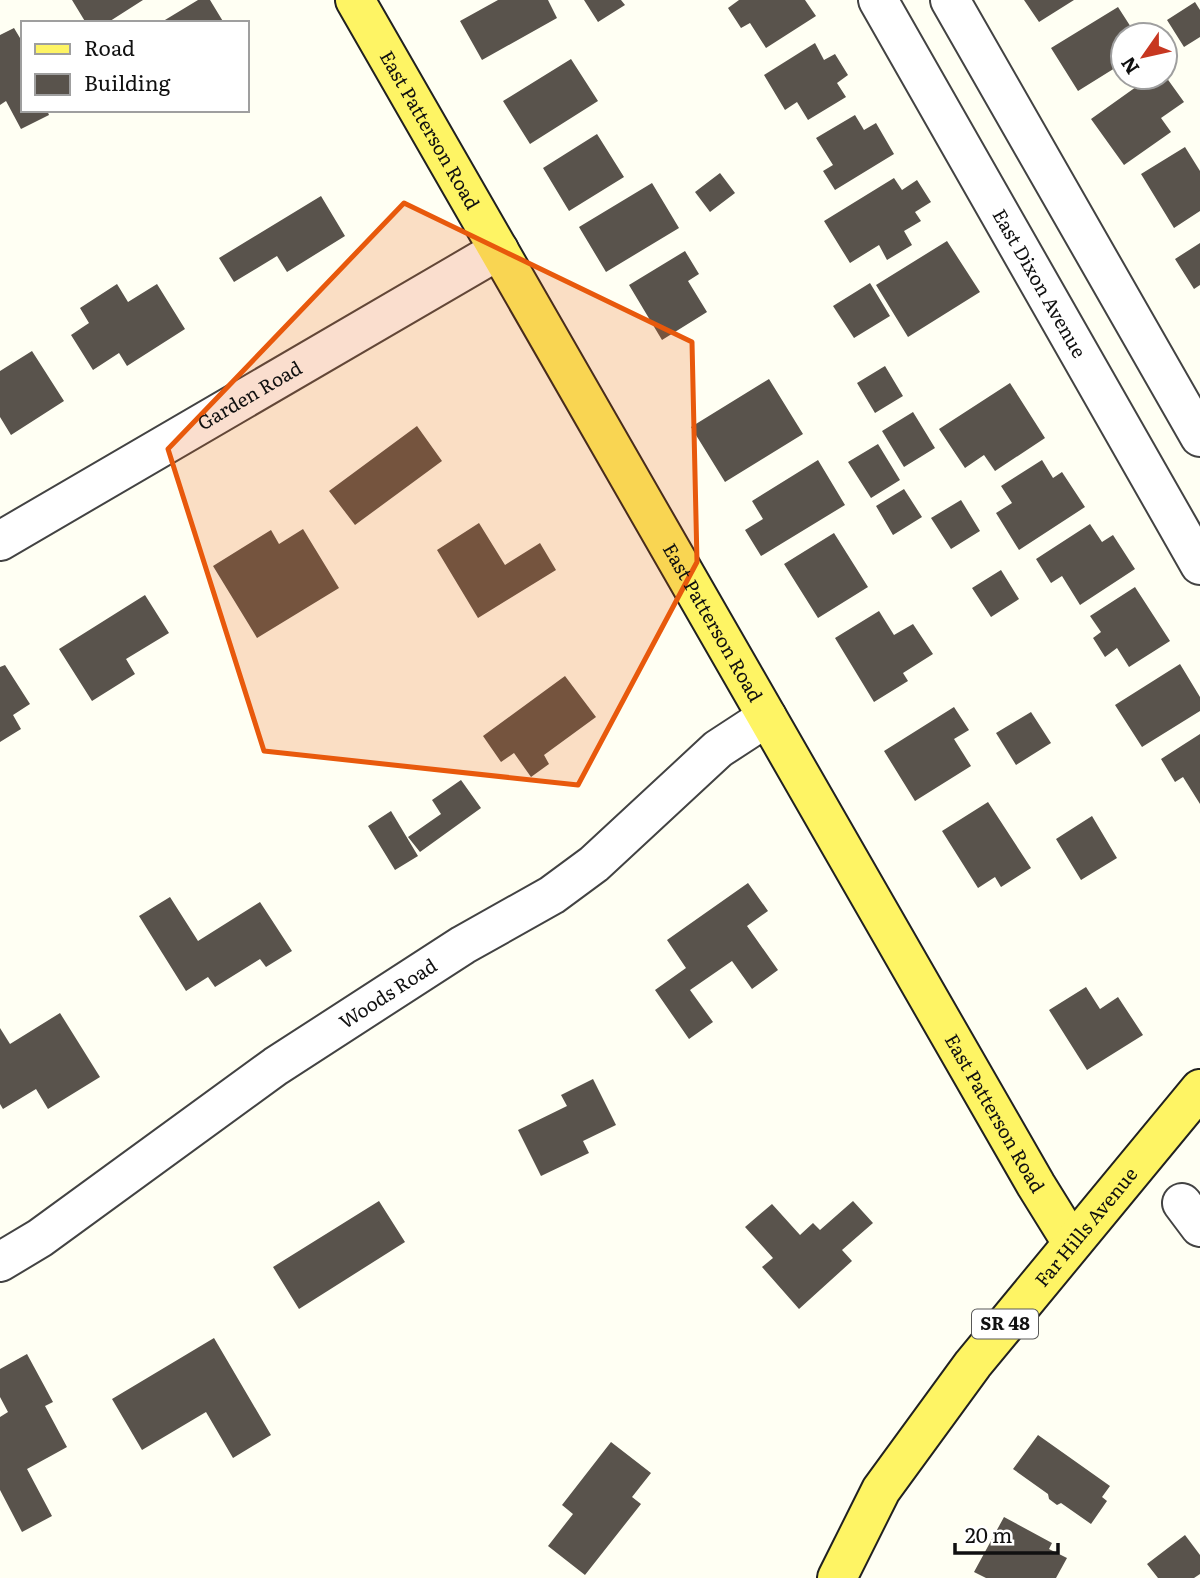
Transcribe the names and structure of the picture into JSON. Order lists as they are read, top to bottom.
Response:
{
  "streets": {
    "main road": ["East Patterson Road", "Far Hills Avenue", "SR 48"],
    "street": ["East Dixon Avenue", "Garden Road", "Woods Road"]
  },
  "crossings": [
    ["East Patterson Road", "Garden Road"],
    ["East Patterson Road", "Woods Road"],
    ["East Patterson Road", "Far Hills Avenue"]
  ],
  "legend": ["Road", "Building"],
  "scale_bar": "20 m",
  "north": "bottom left"
}
